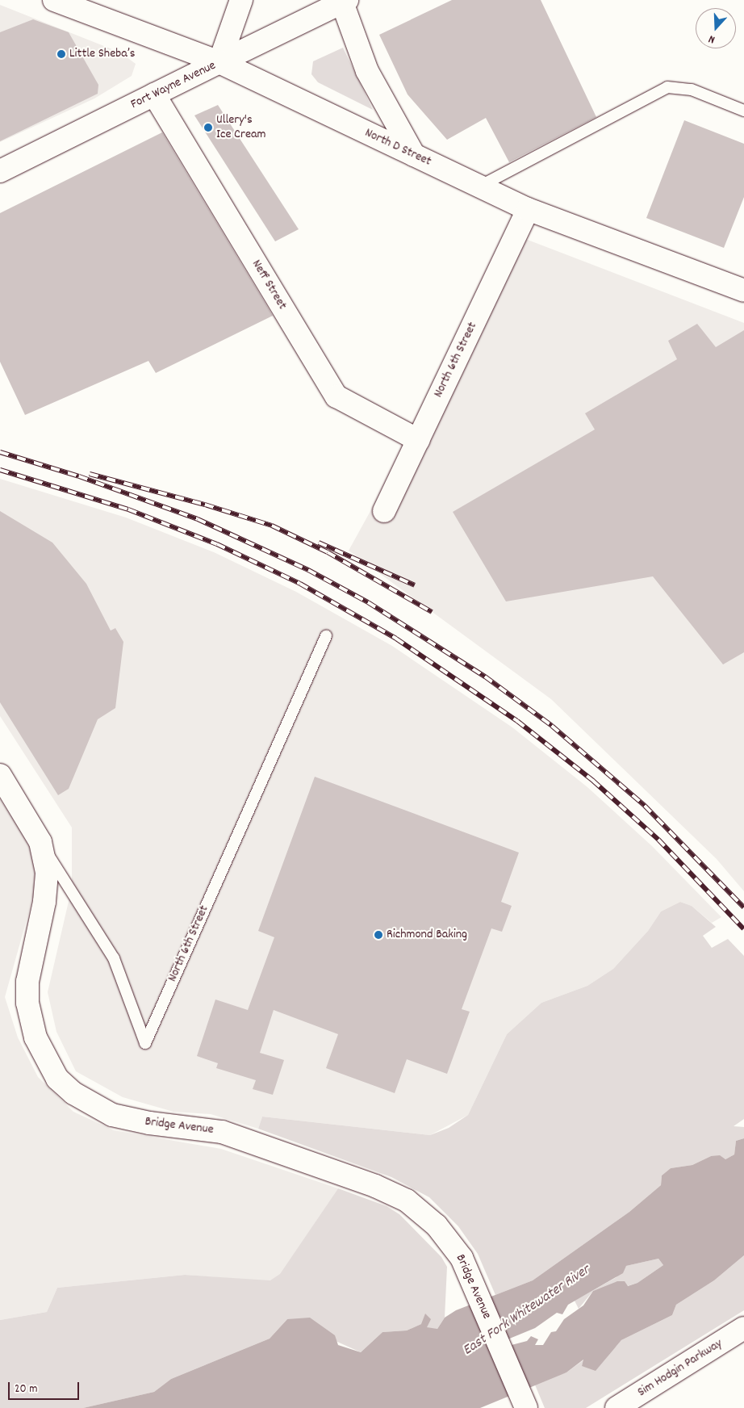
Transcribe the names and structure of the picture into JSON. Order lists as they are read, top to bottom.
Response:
{
  "streets": {
    "street": [
      "Fort Wayne Avenue",
      "North D Street",
      "Neff Street",
      "North 6th Street",
      "Bridge Avenue",
      "Sim Hodgin Parkway"
    ]
  },
  "crossings": [
    ["Fort Wayne Avenue", "North D Street"],
    ["Fort Wayne Avenue", "Neff Street"],
    ["North D Street", "North 6th Street"],
    ["Neff Street", "North 6th Street"],
    ["North 6th Street", "Bridge Avenue"]
  ],
  "water": ["East Fork Whitewater River"],
  "places": ["Little Sheba’s", "Ullery's Ice Cream", "Richmond Baking"],
  "scale_bar": "20 m",
  "north": "bottom"
}
